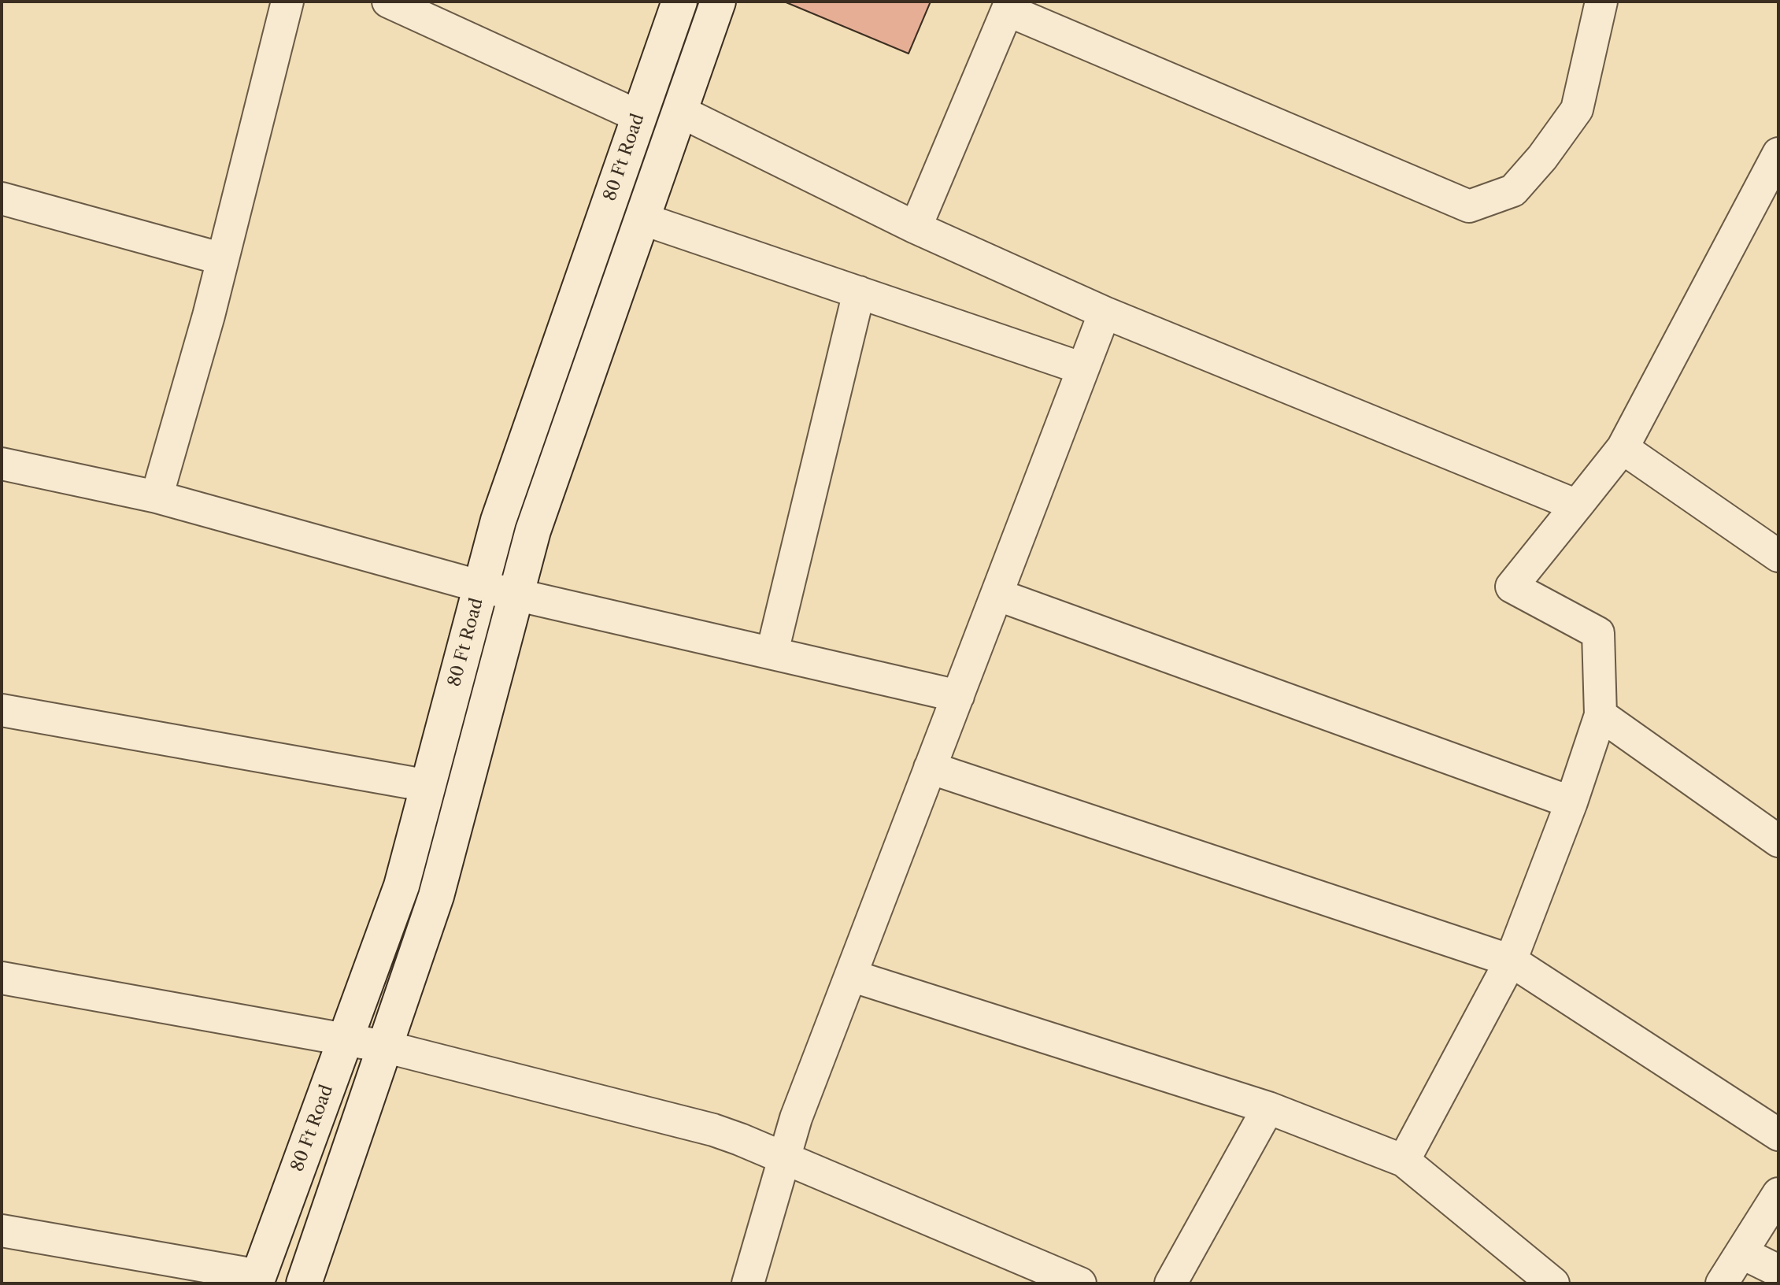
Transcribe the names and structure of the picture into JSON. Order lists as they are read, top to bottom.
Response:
{
  "streets": {
    "main road": ["80 Ft Road"]
  }
}
